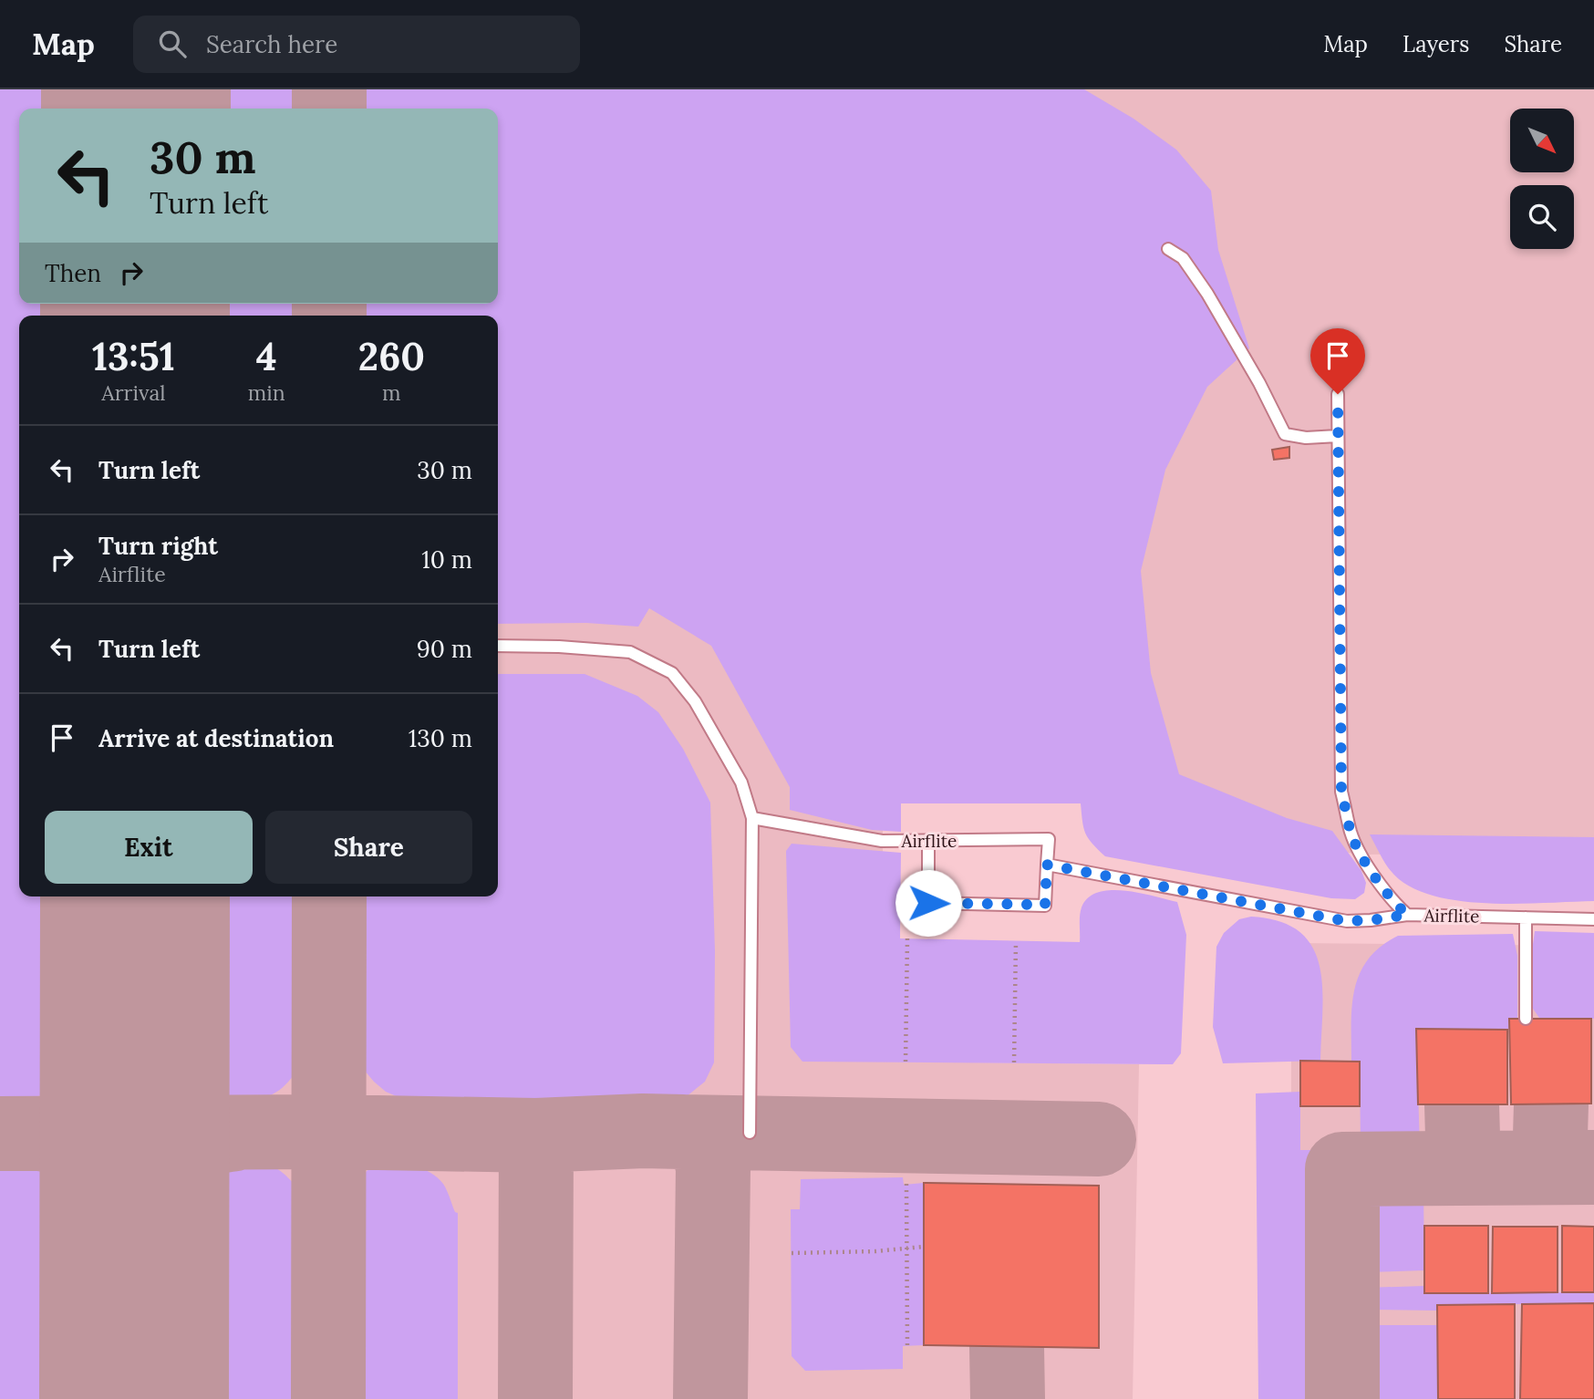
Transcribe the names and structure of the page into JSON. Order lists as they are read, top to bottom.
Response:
{
  "streets": {
    "lane": ["Airflite"]
  },
  "north": "bottom right",
  "page": {
    "header": "Map",
    "search": "Search here",
    "nav": ["Map", "Layers", "Share"],
    "turn": ["30 m", "Turn left"],
    "then": "Then",
    "eta": [
      "13:51",
      "Arrival",
      "4",
      "min",
      "260",
      "m"
    ],
    "list": [
      {
        "name": "Turn left",
        "value": "30 m"
      },
      {
        "name": "Turn right",
        "note": "Airflite",
        "value": "10 m"
      },
      {
        "name": "Turn left",
        "value": "90 m"
      },
      {
        "name": "Arrive at destination",
        "value": "130 m"
      }
    ],
    "buttons": ["Exit", "Share"]
  }
}
